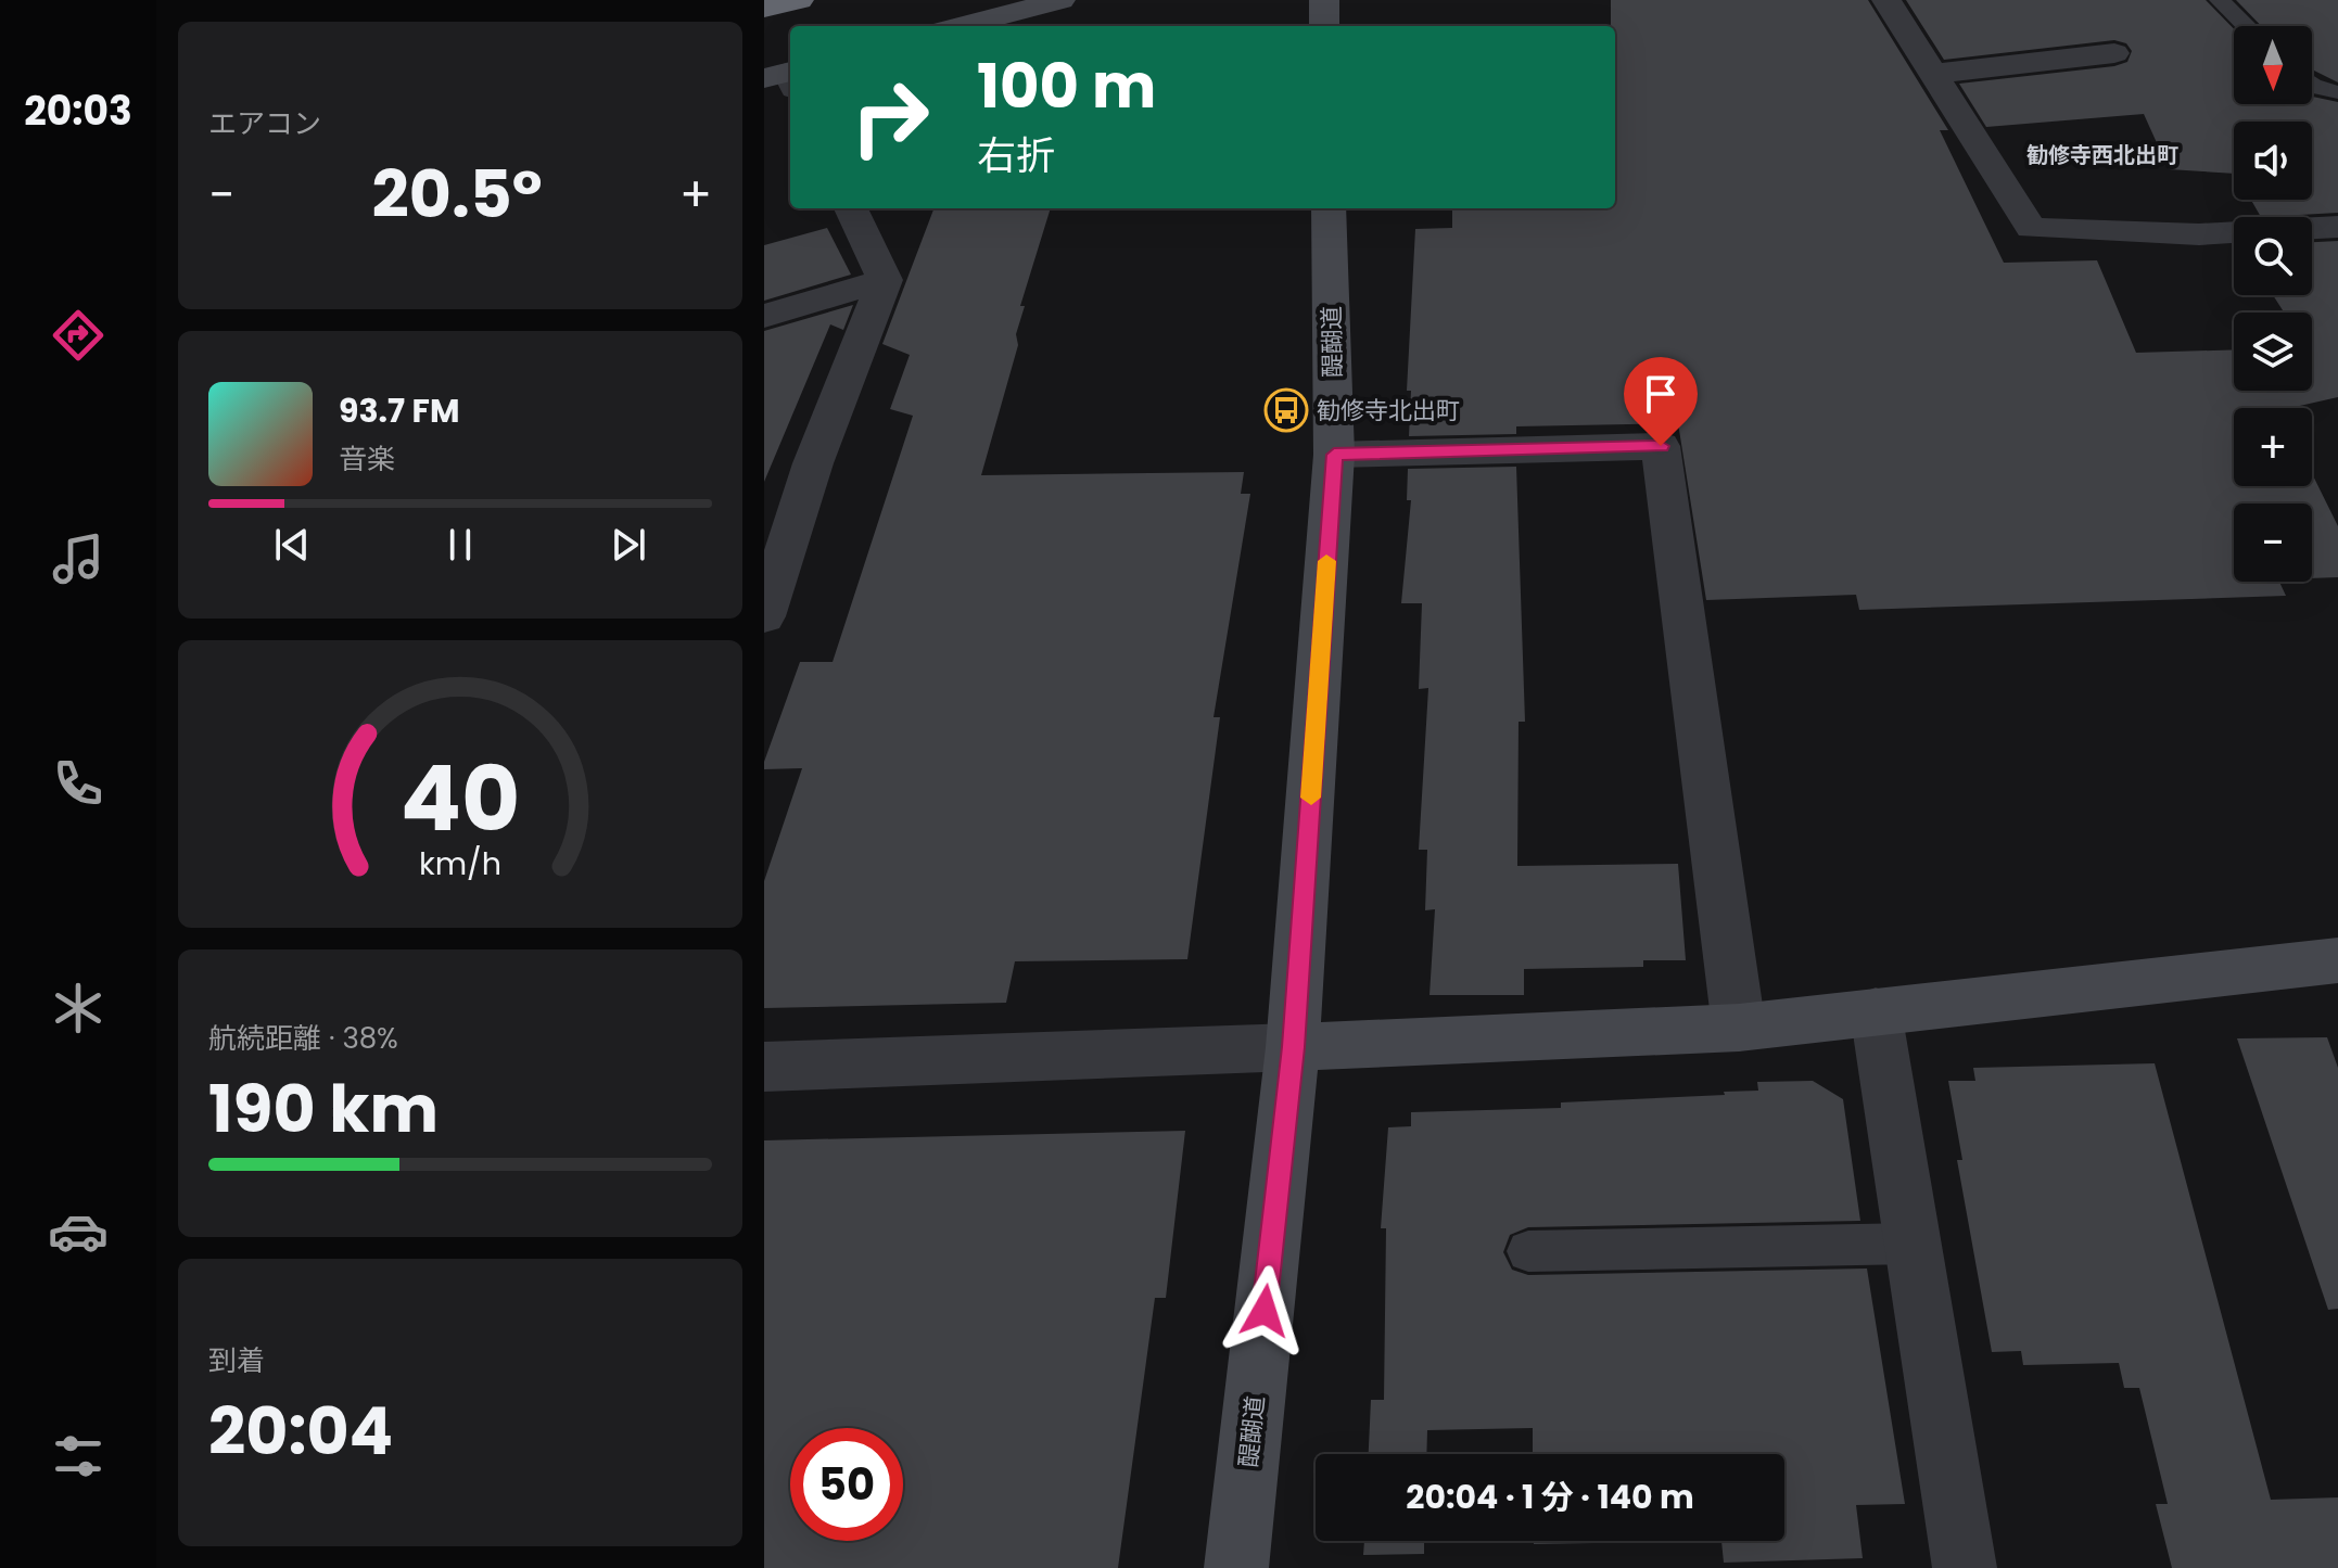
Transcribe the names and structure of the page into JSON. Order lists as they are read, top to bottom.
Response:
{
  "streets": {
    "main road": ["醍醐道"]
  },
  "districts": ["勧修寺西北出町"],
  "places": {
    "bus stop": ["勧修寺北出町"]
  },
  "north": "bottom",
  "page": {
    "tabs": "20:03",
    "tile": [
      "エアコン",
      ["航続距離 · 38%", "190 km"],
      ["到着", "20:04"]
    ],
    "map_buttons": ["+", "−"],
    "turn": ["100 m", "右折"],
    "heat": ["−", "20.5°", "+"],
    "song": ["93.7 FM", "音楽"],
    "limit": "50",
    "trip": "20:04 · 1 分 · 140 m",
    "gauge": ["40", "km/h"]
  }
}
